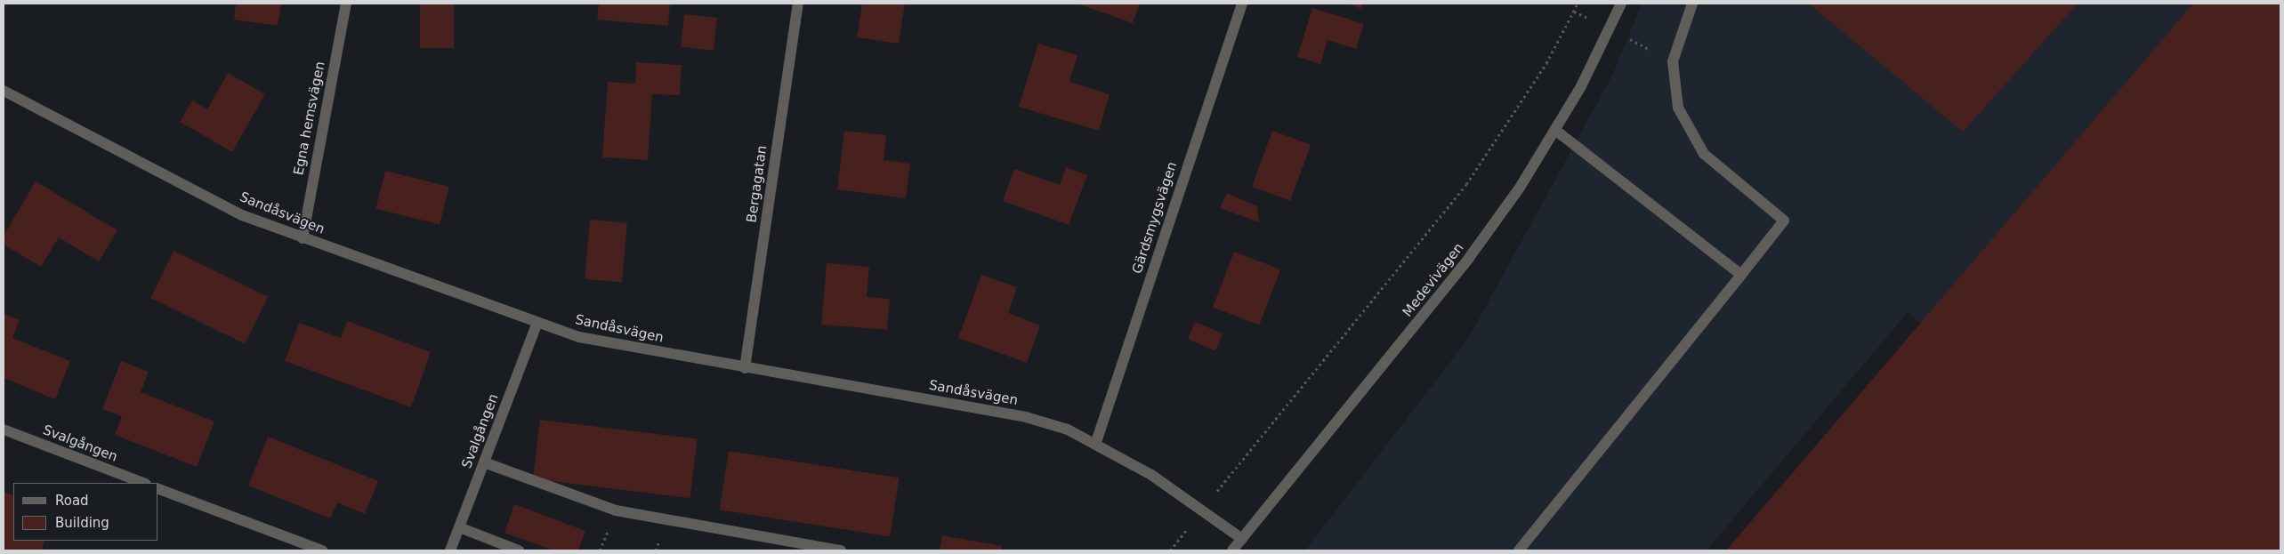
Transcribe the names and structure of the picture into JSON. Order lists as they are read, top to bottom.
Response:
{
  "streets": {
    "street": [
      "Egna hemsvägen",
      "Bergagatan",
      "Sandåsvägen",
      "Gärdsmygsvägen",
      "Medevivägen",
      "Svalgången"
    ]
  },
  "crossings": [
    ["Egna hemsvägen", "Sandåsvägen"],
    ["Bergagatan", "Sandåsvägen"],
    ["Sandåsvägen", "Gärdsmygsvägen"],
    ["Sandåsvägen", "Medevivägen"],
    ["Sandåsvägen", "Svalgången"]
  ],
  "legend": ["Road", "Building"]
}
